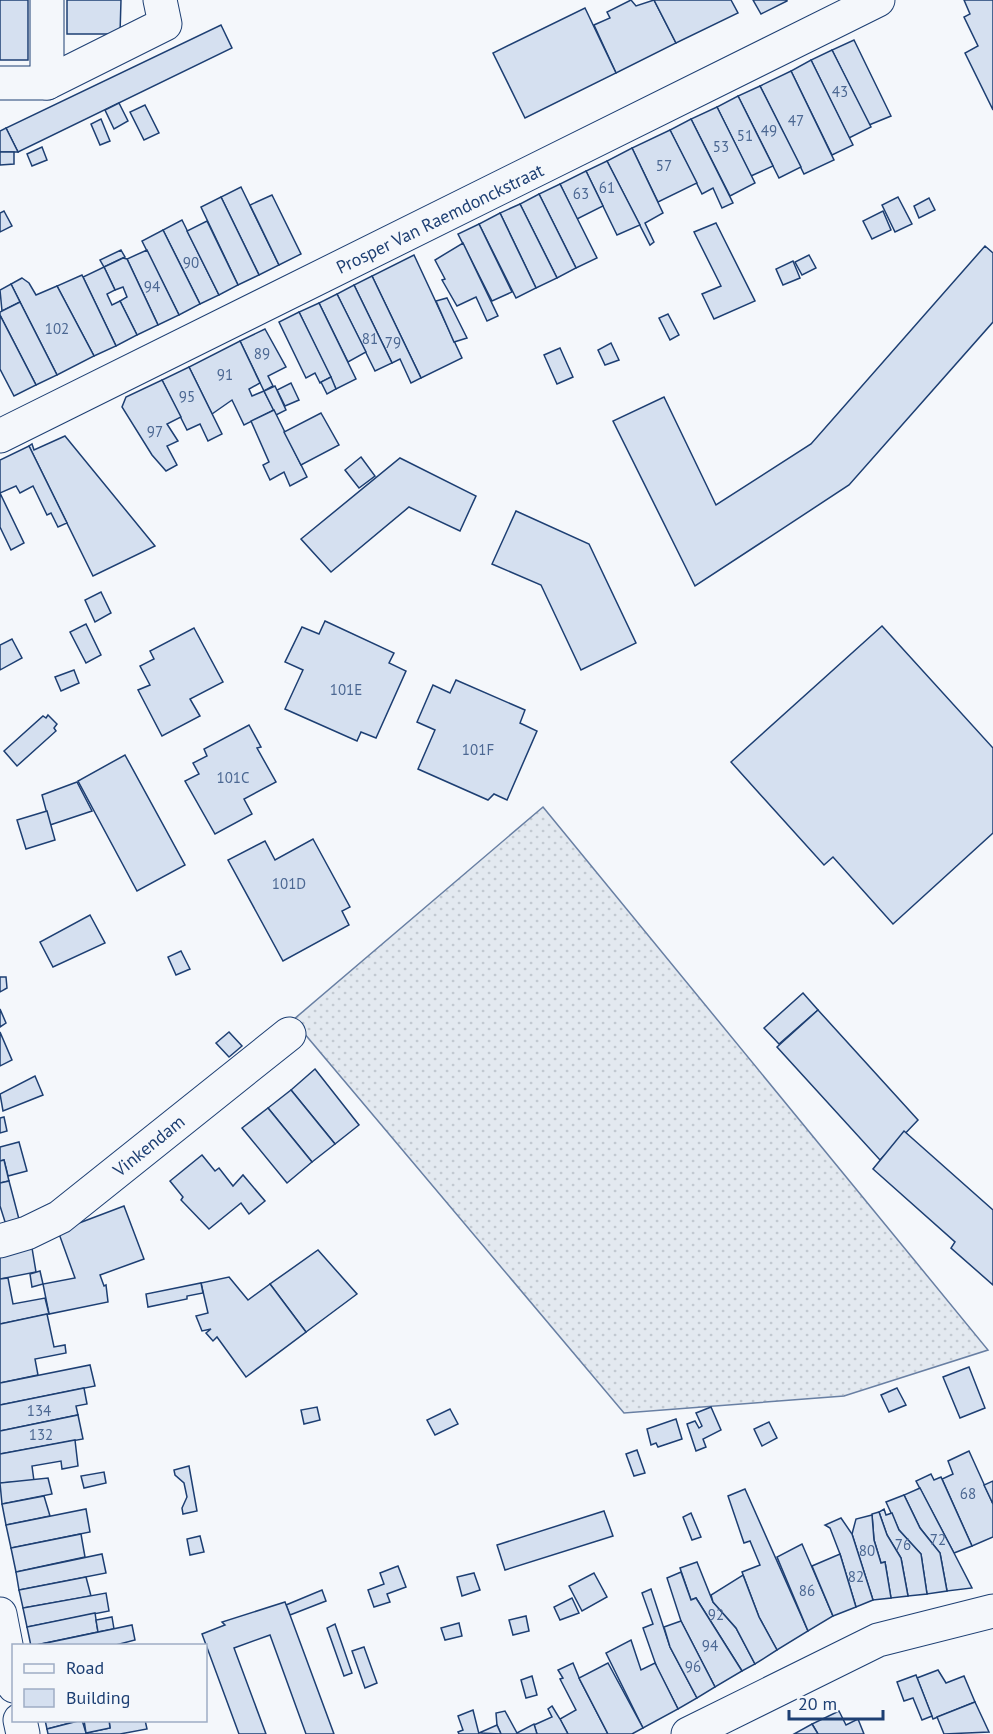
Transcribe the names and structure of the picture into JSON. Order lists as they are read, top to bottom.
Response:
{
  "streets": {
    "street": ["Prosper Van Raemdonckstraat", "Vinkendam"]
  },
  "house_numbers": [
    "43",
    "47",
    "49",
    "51",
    "53",
    "57",
    "61",
    "63",
    "90",
    "94",
    "102",
    "81",
    "79",
    "89",
    "91",
    "95",
    "97",
    "101E",
    "101F",
    "101C",
    "101D",
    "134",
    "132",
    "68",
    "72",
    "76",
    "80",
    "82",
    "86",
    "92",
    "94",
    "96"
  ],
  "legend": ["Road", "Building"],
  "scale_bar": "20 m"
}
